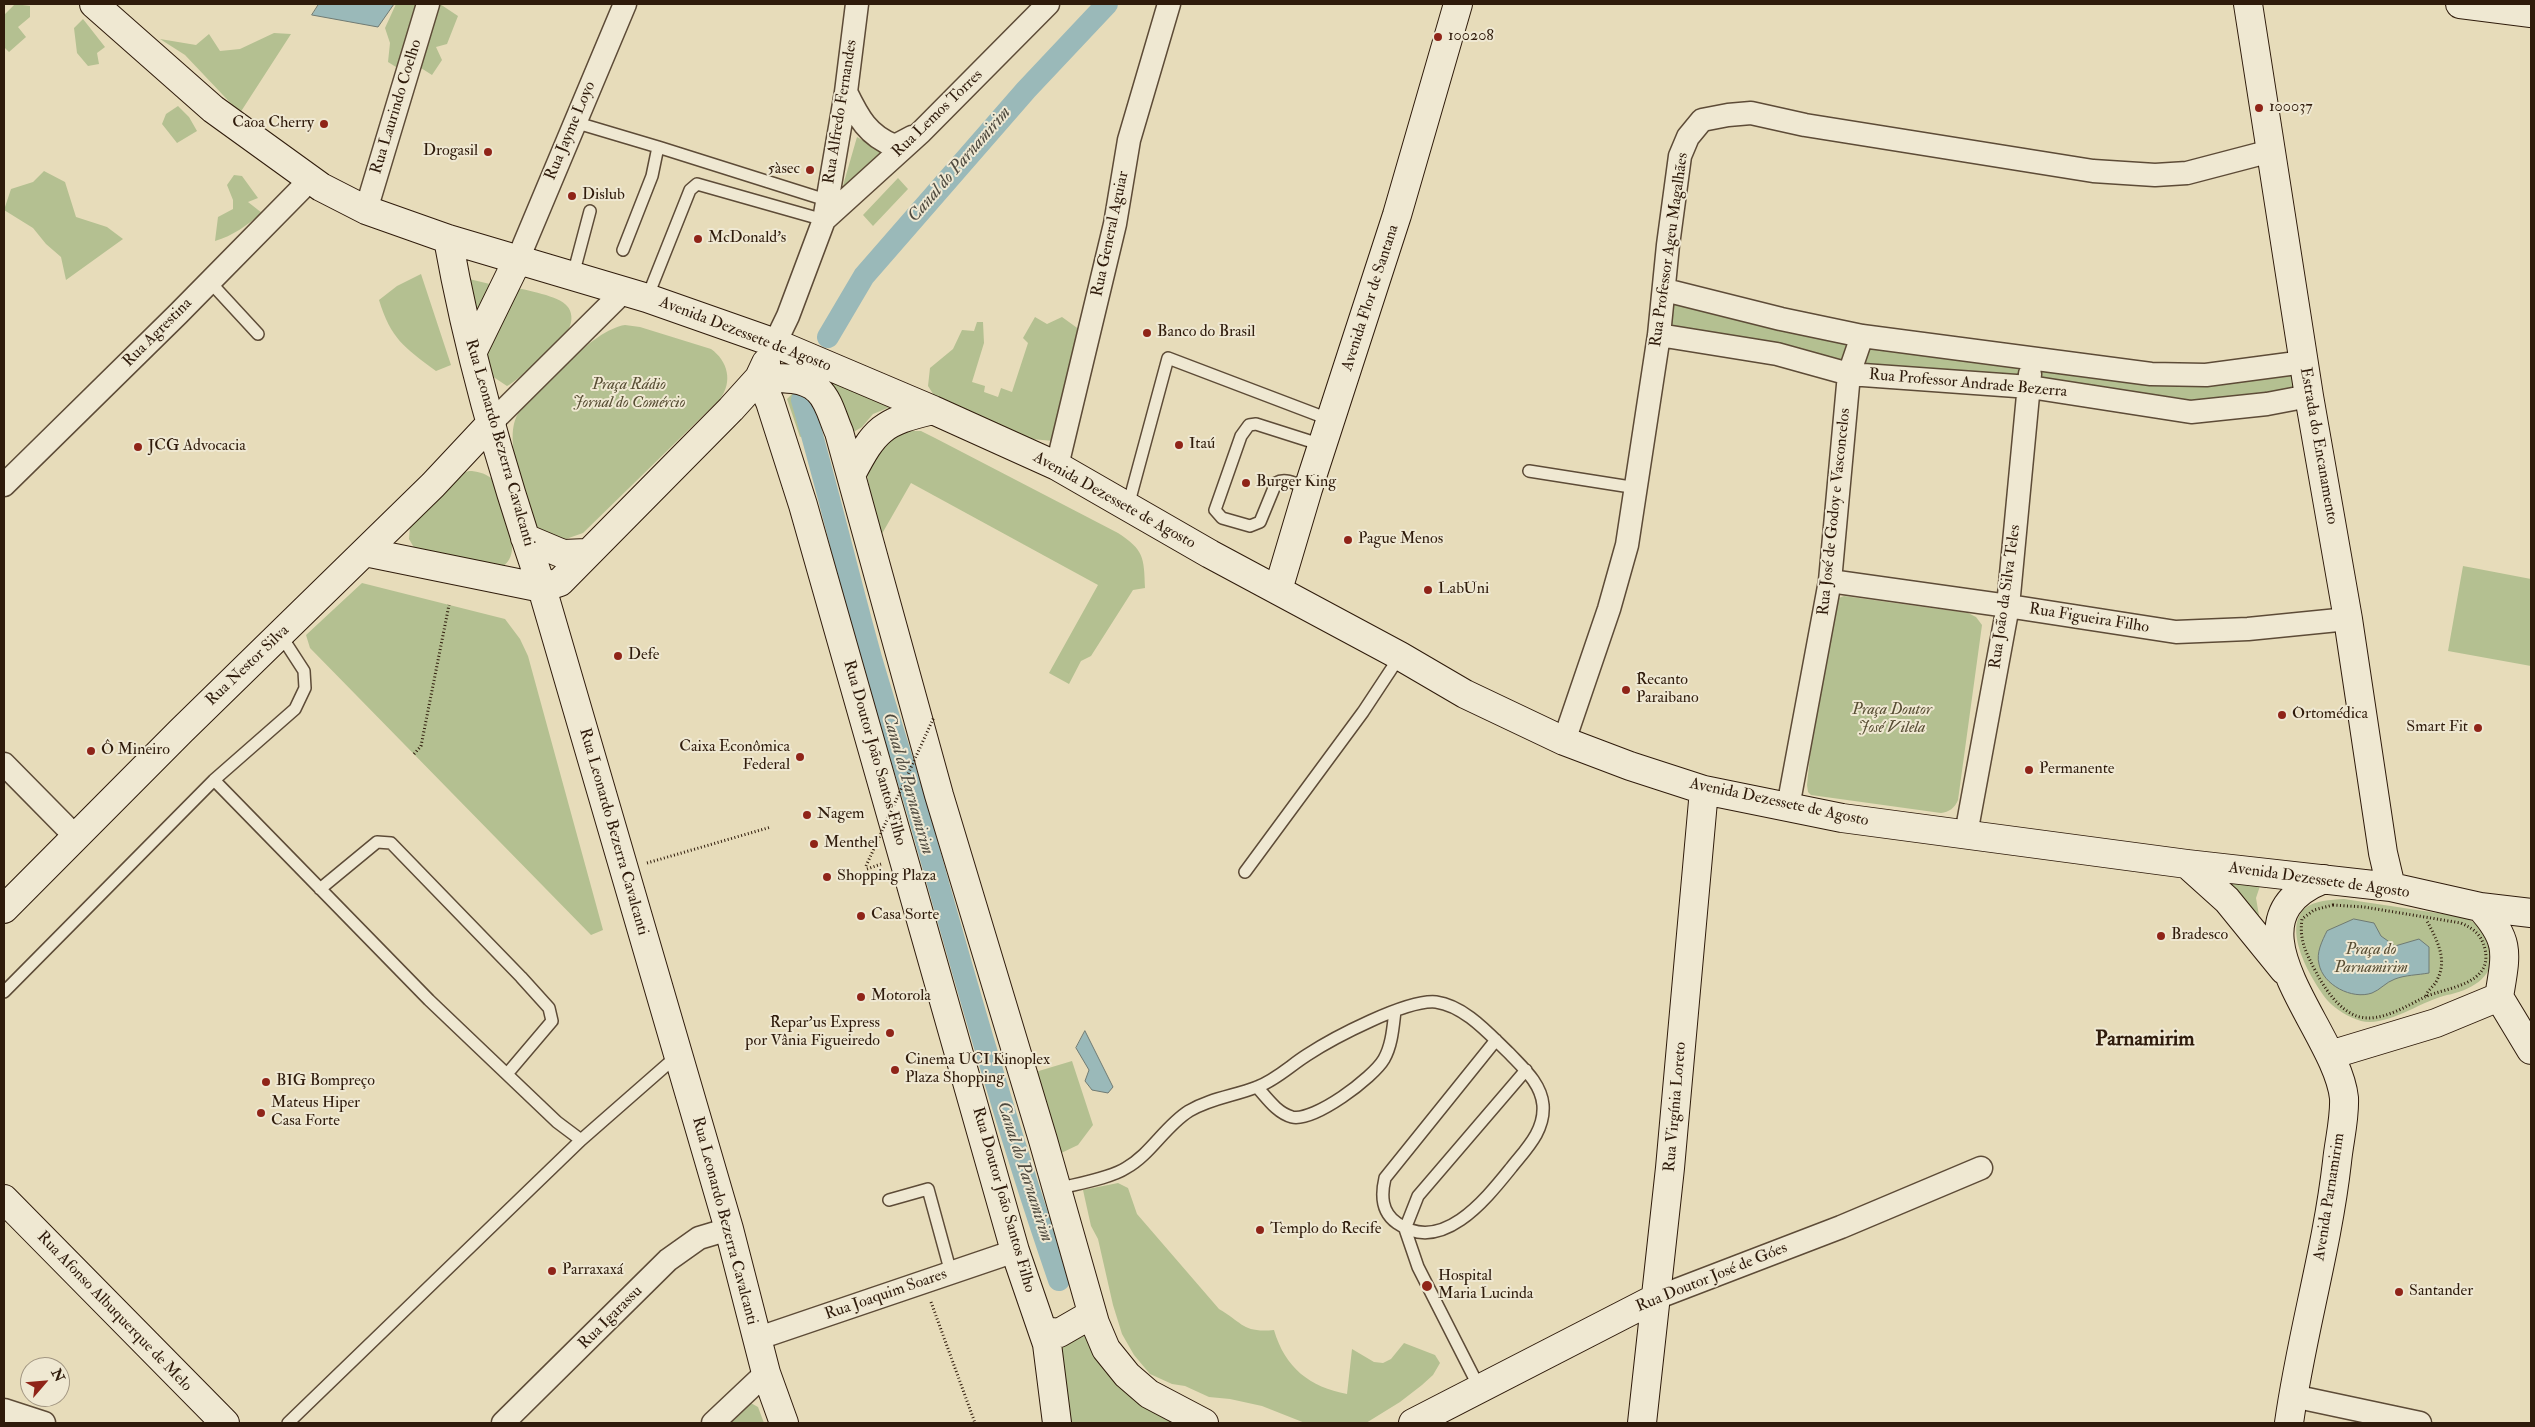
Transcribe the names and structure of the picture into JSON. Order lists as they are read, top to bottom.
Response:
{
  "streets": {
    "main road": [
      "Avenida Flor de Santana",
      "Avenida Dezessete de Agosto",
      "Rua Leonardo Bezerra Cavalcanti",
      "Estrada do Encanamento",
      "Rua Nestor Silva",
      "Rua Doutor João Santos Filho",
      "Rua Virgínia Loreto",
      "Avenida Parnamirim",
      "Rua Doutor José de Góes",
      "Rua Afonso Albuquerque de Melo"
    ],
    "street": [
      "Rua Laurindo Coelho",
      "Rua Alfredo Fernandes",
      "Rua Lemos Torres",
      "Rua Jayme Loyo",
      "Rua General Aguiar",
      "Rua Professor Ageu Magalhães",
      "Rua Agrestina",
      "Rua Professor Andrade Bezerra",
      "Rua José de Godoy e Vasconcelos",
      "Rua João da Silva Teles",
      "Rua Figueira Filho",
      "Rua Joaquim Soares",
      "Rua Igarassu"
    ]
  },
  "crossings": [
    ["Rua Laurindo Coelho", "Avenida Dezessete de Agosto"],
    ["Rua Alfredo Fernandes", "Rua Lemos Torres"],
    ["Rua Alfredo Fernandes", "Avenida Dezessete de Agosto"],
    ["Rua Jayme Loyo", "Avenida Dezessete de Agosto"],
    ["Rua General Aguiar", "Avenida Dezessete de Agosto"],
    ["Rua Professor Ageu Magalhães", "Avenida Dezessete de Agosto"],
    ["Rua Professor Ageu Magalhães", "Rua Professor Andrade Bezerra"],
    ["Rua Professor Ageu Magalhães", "Estrada do Encanamento"],
    ["Avenida Flor de Santana", "Avenida Dezessete de Agosto"],
    ["Rua Agrestina", "Avenida Dezessete de Agosto"],
    ["Avenida Dezessete de Agosto", "Rua Leonardo Bezerra Cavalcanti"],
    ["Avenida Dezessete de Agosto", "Estrada do Encanamento"],
    ["Avenida Dezessete de Agosto", "Rua José de Godoy e Vasconcelos"],
    ["Avenida Dezessete de Agosto", "Rua João da Silva Teles"],
    ["Avenida Dezessete de Agosto", "Rua Virgínia Loreto"],
    ["Avenida Dezessete de Agosto", "Avenida Parnamirim"],
    ["Rua Professor Andrade Bezerra", "Estrada do Encanamento"],
    ["Rua Professor Andrade Bezerra", "Rua José de Godoy e Vasconcelos"],
    ["Rua Professor Andrade Bezerra", "Rua João da Silva Teles"],
    ["Rua Leonardo Bezerra Cavalcanti", "Rua Nestor Silva"],
    ["Rua Leonardo Bezerra Cavalcanti", "Rua Joaquim Soares"],
    ["Rua Leonardo Bezerra Cavalcanti", "Rua Igarassu"],
    ["Estrada do Encanamento", "Rua Figueira Filho"],
    ["Rua José de Godoy e Vasconcelos", "Rua Figueira Filho"],
    ["Rua João da Silva Teles", "Rua Figueira Filho"],
    ["Rua Doutor João Santos Filho", "Rua Joaquim Soares"],
    ["Rua Virgínia Loreto", "Rua Doutor José de Góes"]
  ],
  "districts": ["Parnamirim"],
  "water": ["Canal do Parnamirim"],
  "parks": ["Praça Rádio Jornal do Comércio", "Praça Doutor José Vilela", "Praça do Parnamirim"],
  "places": [
    "100208",
    "100037",
    "Caoa Cherry",
    "Drogasil",
    "5àsec",
    "Dislub",
    "McDonald's",
    "Banco do Brasil",
    "Itaú",
    "JCG Advocacia",
    "Burger King",
    "Pague Menos",
    "LabUni",
    "Defe",
    "Recanto Paraibano",
    "Ortomédica",
    "Smart Fit",
    "Ô Mineiro",
    "Caixa Econômica Federal",
    "Permanente",
    "Nagem",
    "Menthel",
    "Shopping Plaza",
    "Casa Sorte",
    "Bradesco",
    "Motorola",
    "Repar'us Express por Vânia Figueiredo",
    "Cinema UCI Kinoplex Plaza Shopping",
    "BIG Bompreço",
    "Mateus Hiper Casa Forte",
    "Templo do Recife",
    "Parraxaxá",
    "Hospital Maria Lucinda",
    "Santander"
  ],
  "north": "top right"
}
